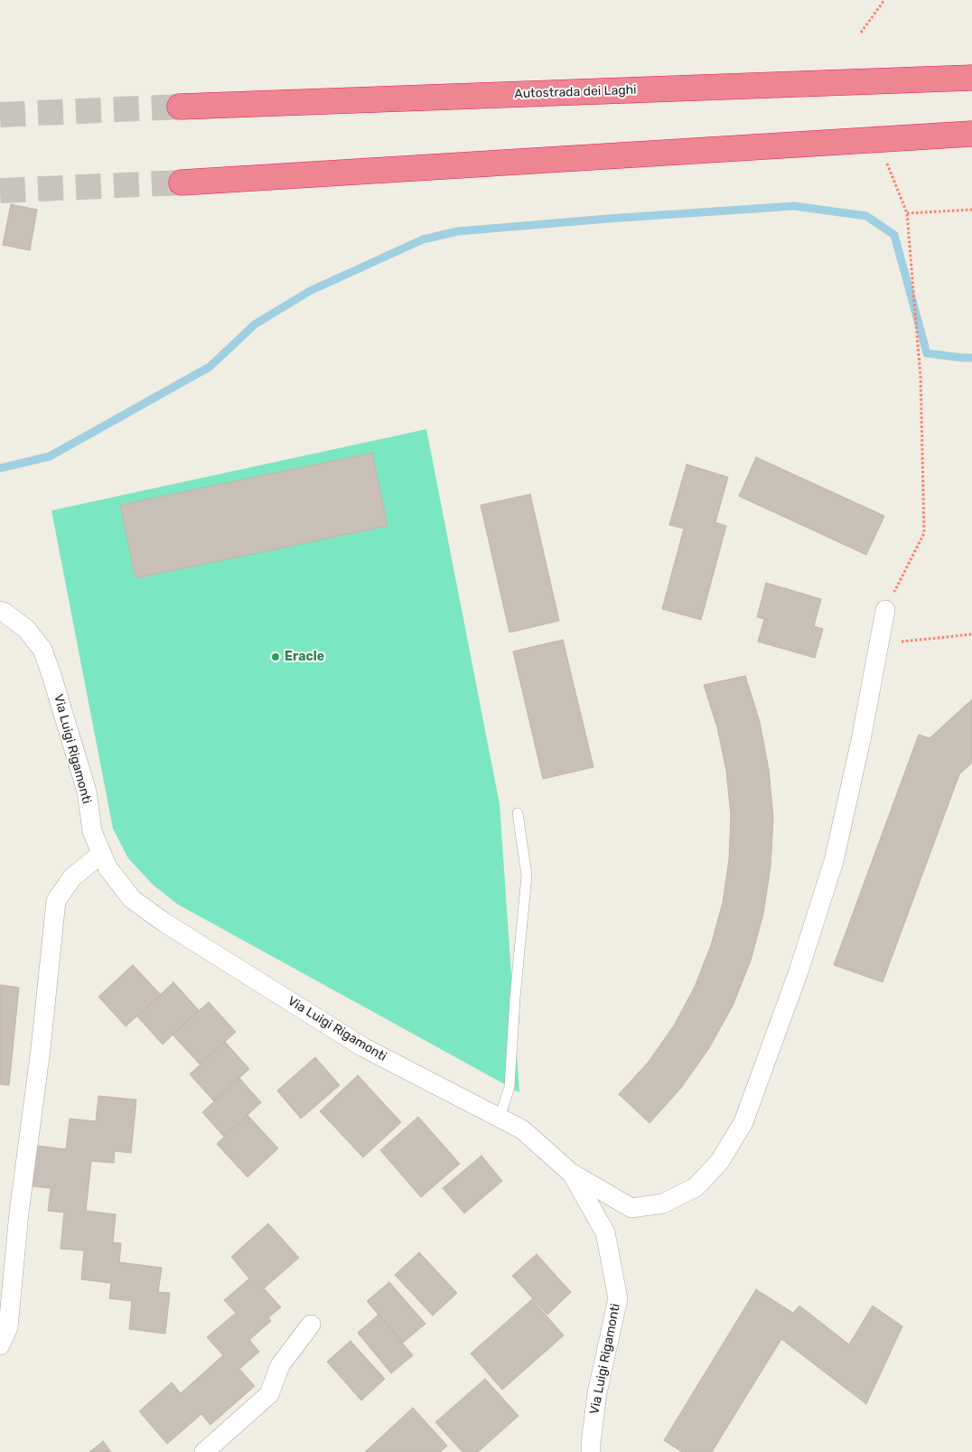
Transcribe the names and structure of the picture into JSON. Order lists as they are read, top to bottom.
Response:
{
  "streets": {
    "highway": ["Autostrada dei Laghi"],
    "street": ["Via Luigi Rigamonti"]
  },
  "places": ["Eracle"]
}
